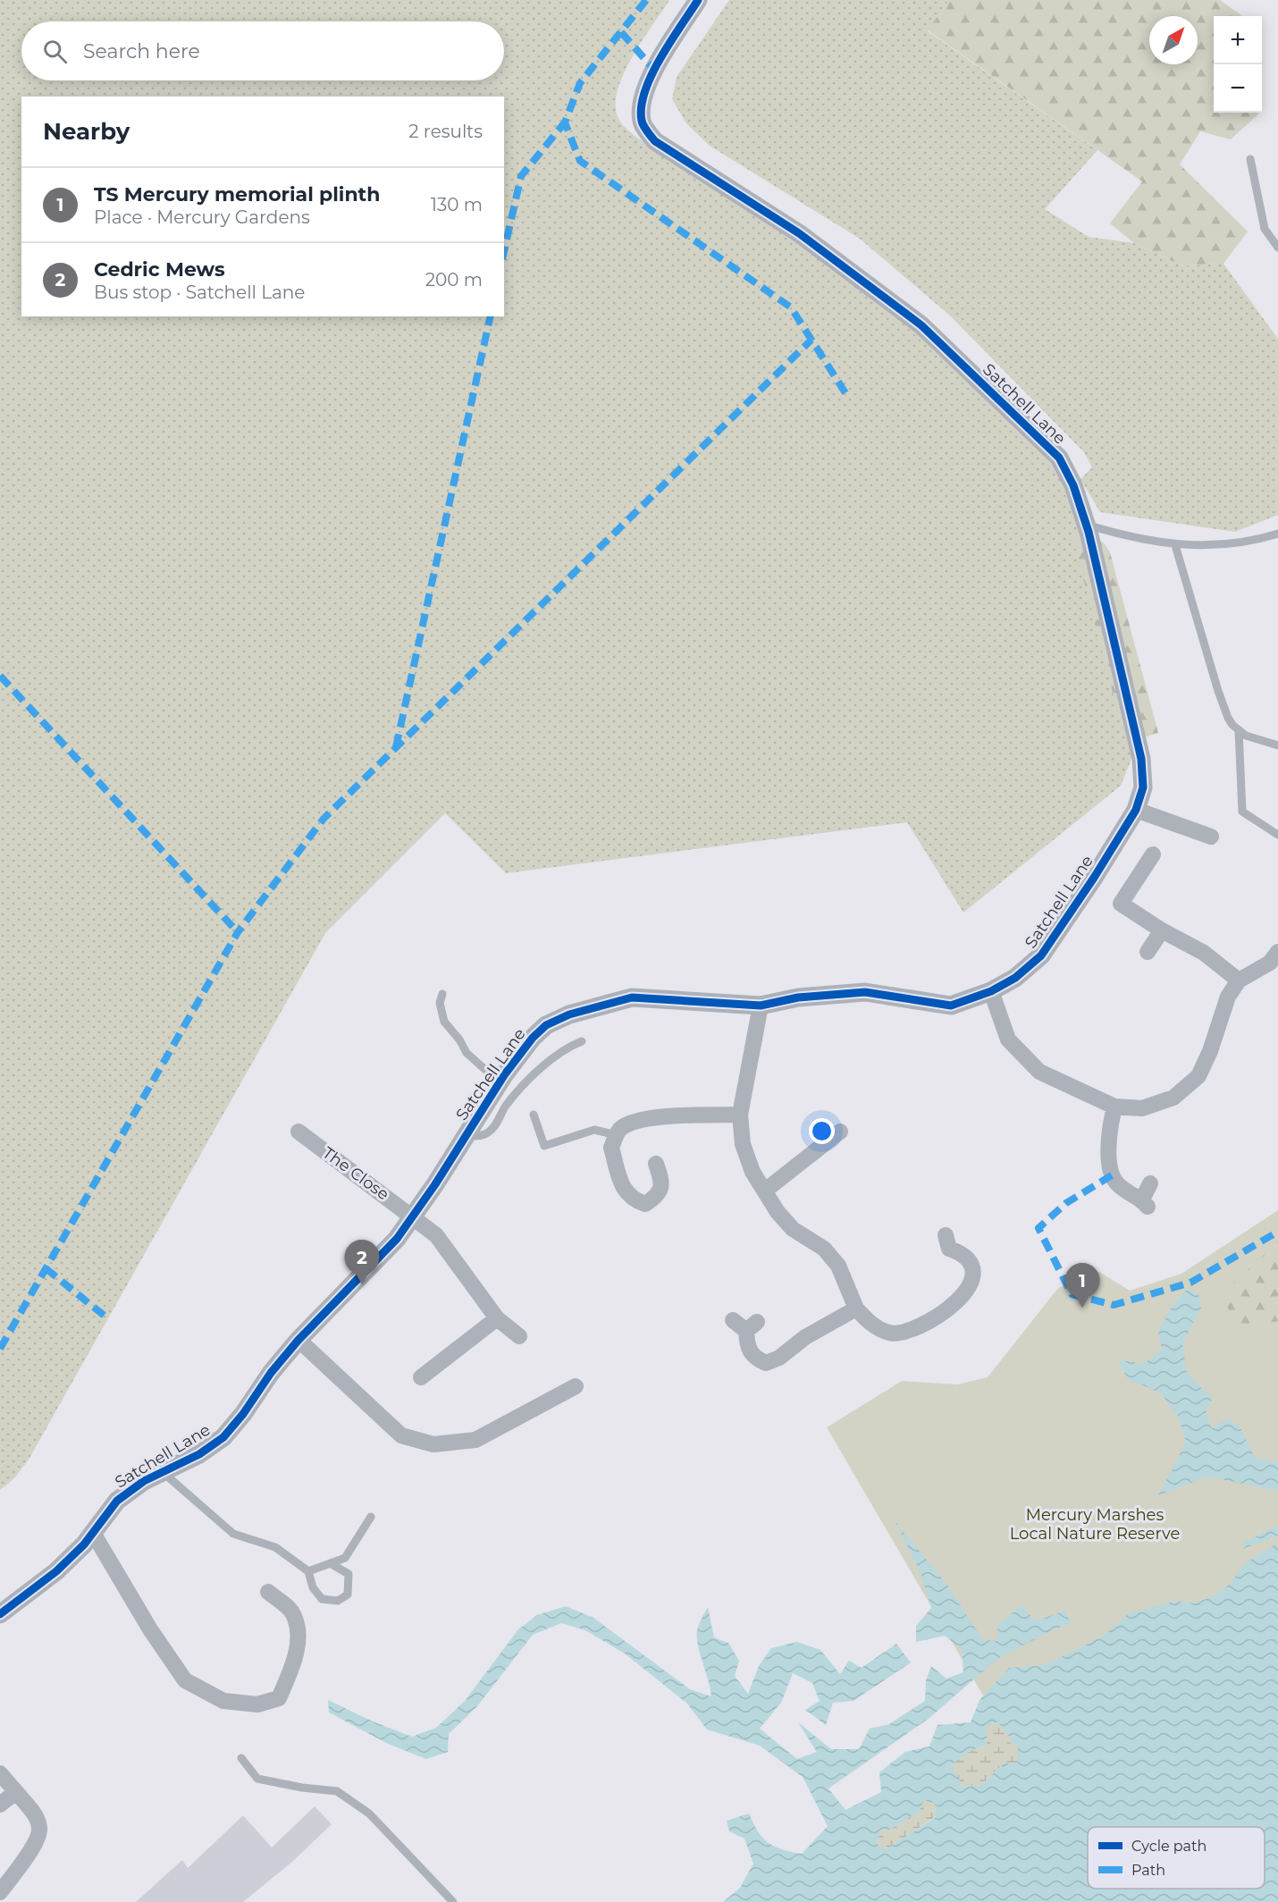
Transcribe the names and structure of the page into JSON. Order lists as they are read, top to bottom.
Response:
{
  "streets": {
    "street": ["Satchell Lane", "The Close"]
  },
  "crossings": [
    ["Satchell Lane", "The Close"]
  ],
  "parks": ["Mercury Marshes Local Nature Reserve"],
  "legend": ["Cycle path", "Path"],
  "north": "top right",
  "page": {
    "map_buttons": ["+", "−"],
    "search": "Search here",
    "heading": ["Nearby", "2 results"],
    "list": [
      {
        "mark": "1",
        "name": "TS Mercury memorial plinth",
        "note": "Place · Mercury Gardens",
        "value": "130 m"
      },
      {
        "mark": "2",
        "name": "Cedric Mews",
        "note": "Bus stop · Satchell Lane",
        "value": "200 m"
      }
    ],
    "pins": ["2", "1"]
  }
}
